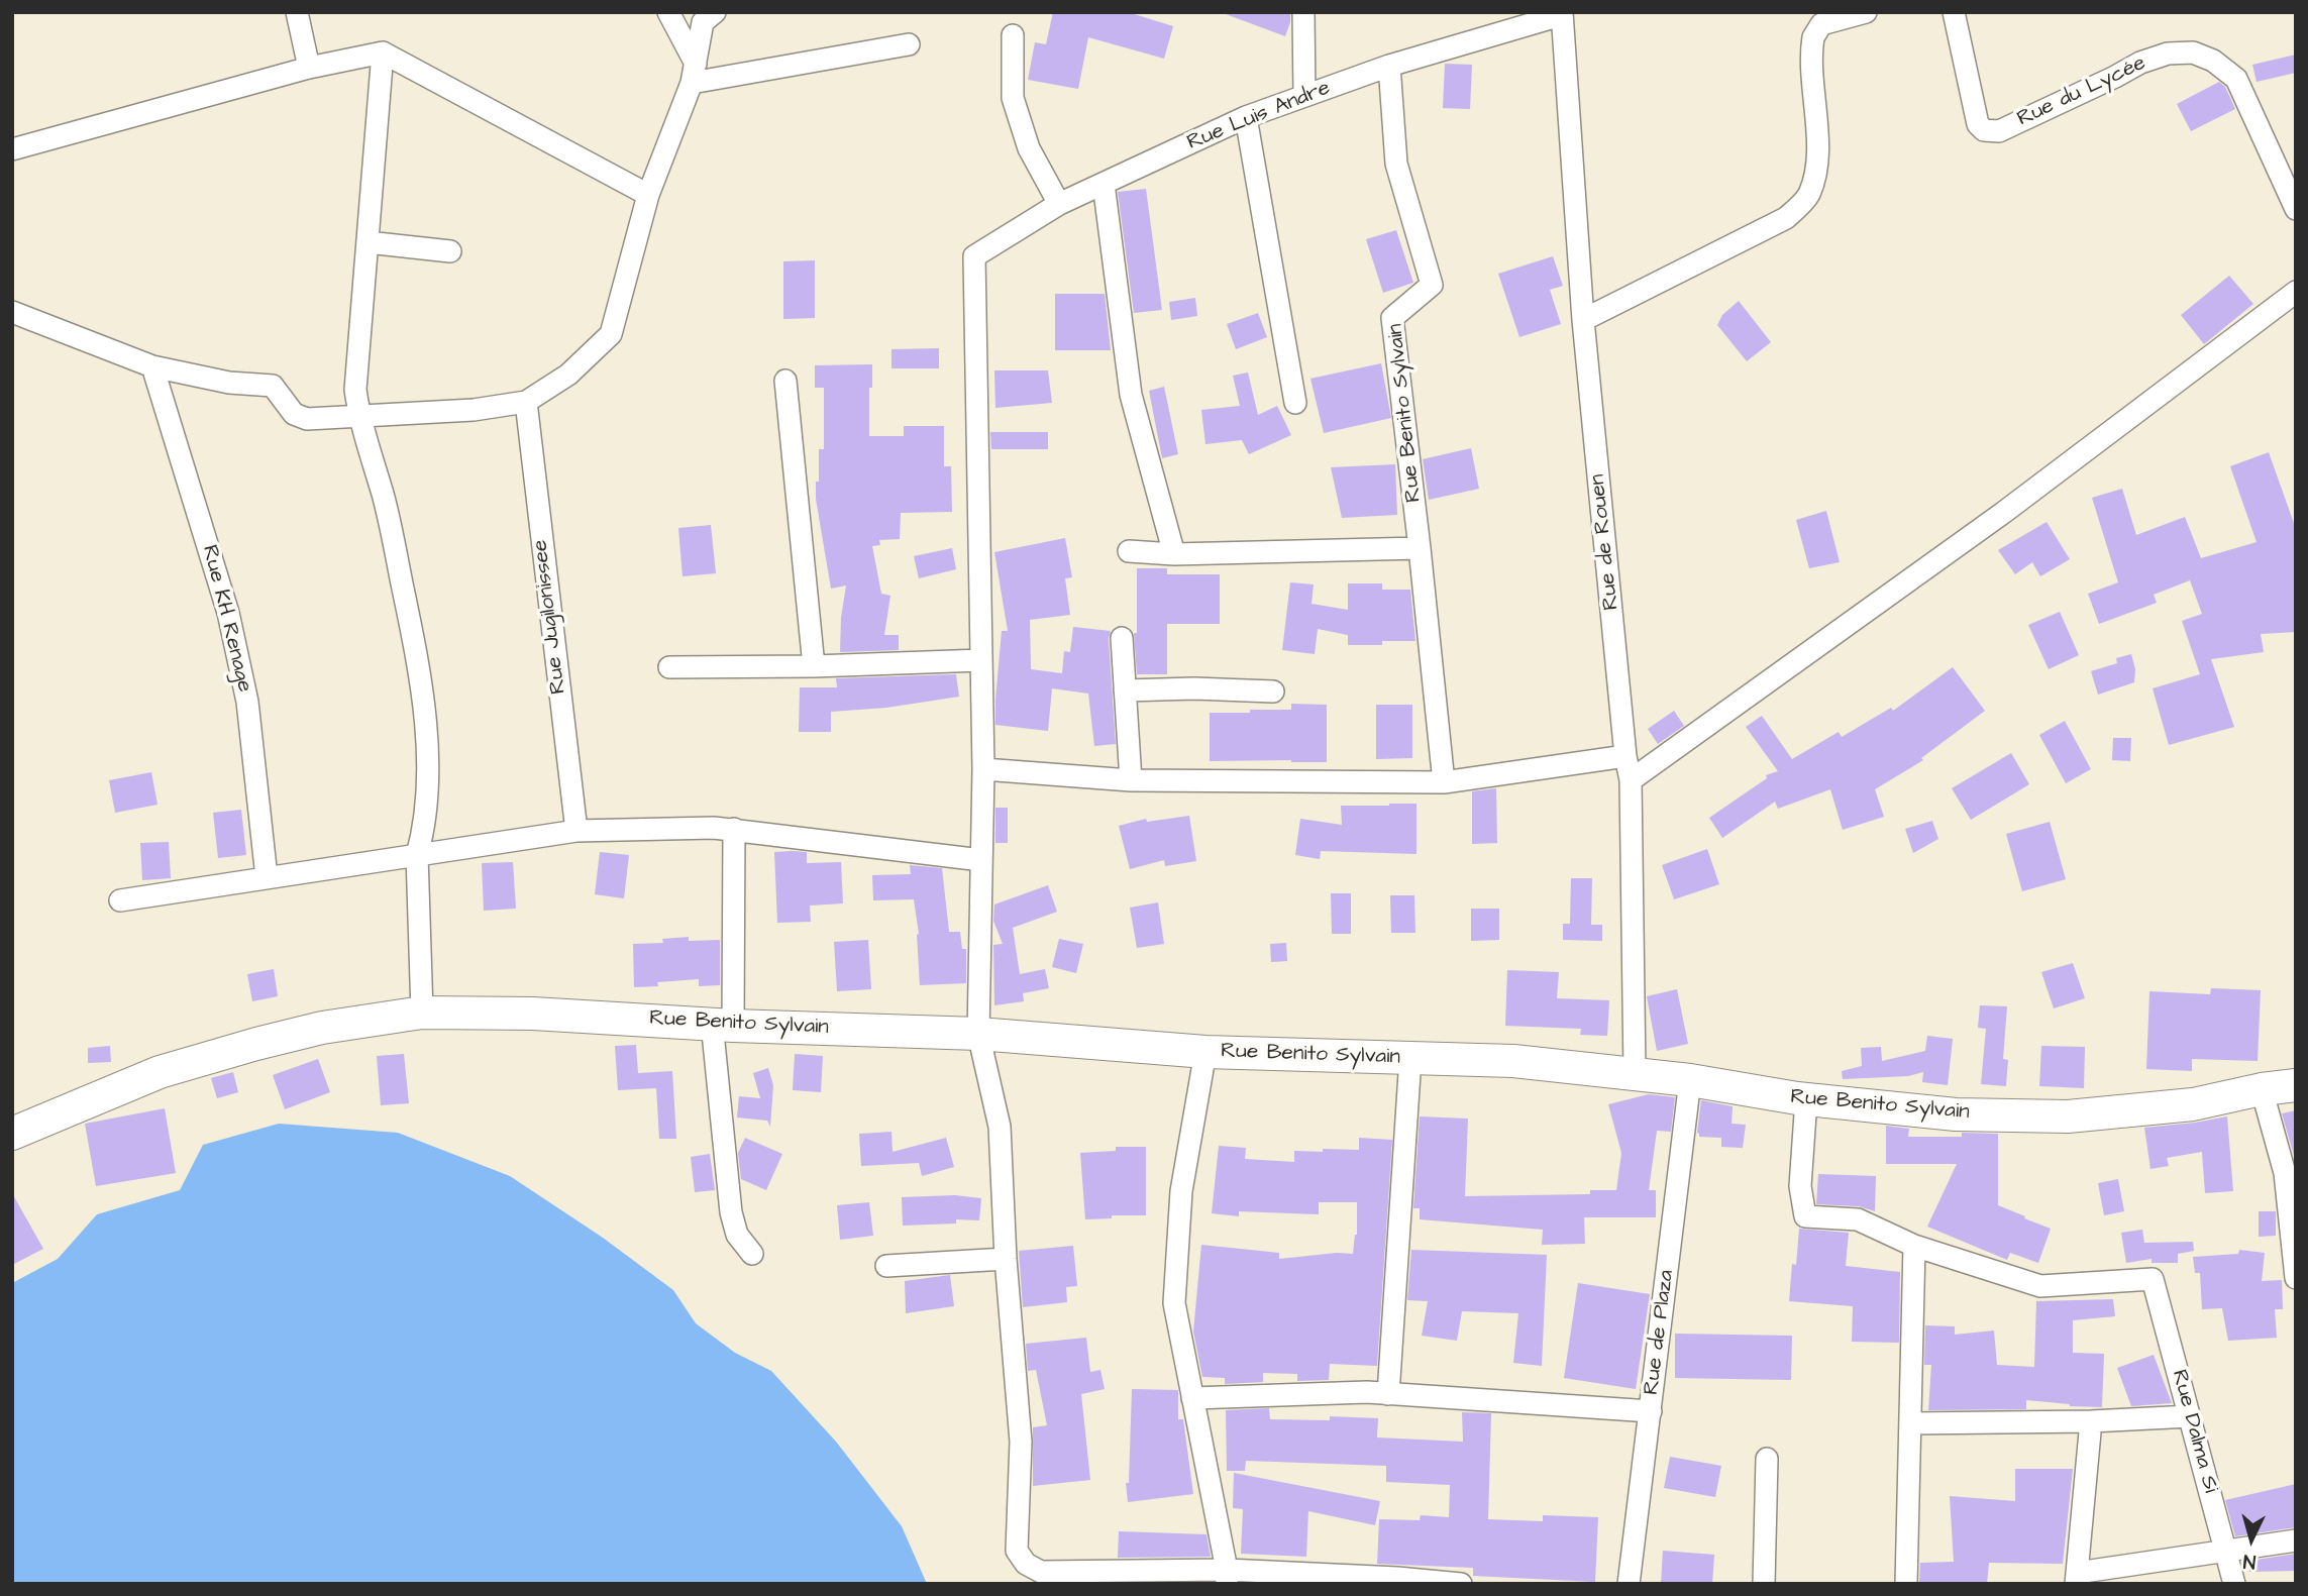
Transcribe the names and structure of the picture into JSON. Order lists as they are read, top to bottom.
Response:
{
  "streets": {
    "main road": ["Rue Benito Sylvain"],
    "street": [
      "Rue du Lycée",
      "Rue Luis Andre",
      "Rue de Rouen",
      "Rue Jugilonissee",
      "Rue KH Renage",
      "Rue de Plaza",
      "Rue Dalma Si"
    ]
  },
  "crossings": [
    ["Rue Luis Andre", "Rue Benito Sylvain"],
    ["Rue Luis Andre", "Rue de Rouen"],
    ["Rue Benito Sylvain", "Rue de Rouen"],
    ["Rue Benito Sylvain", "Rue de Plaza"]
  ],
  "north": "bottom"
}
